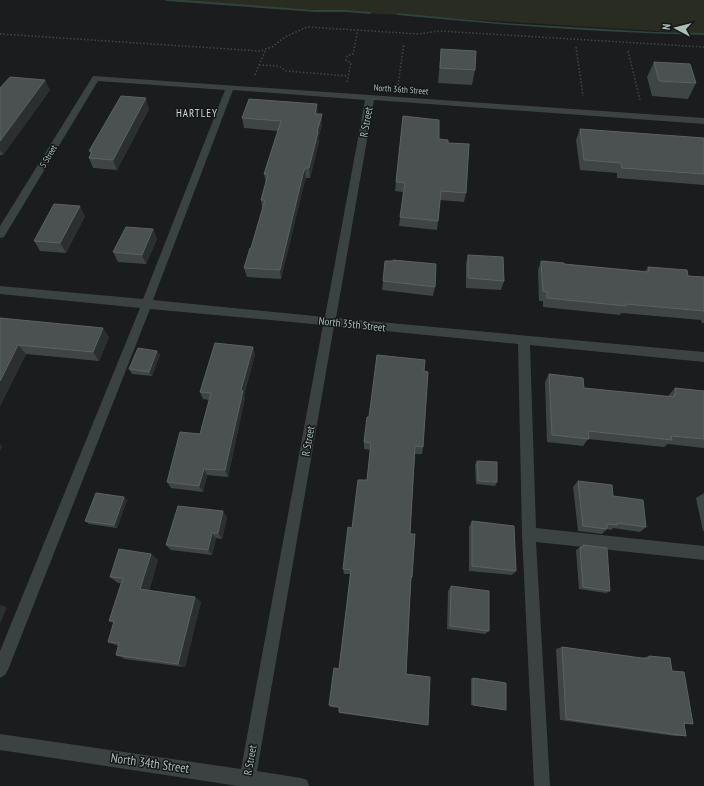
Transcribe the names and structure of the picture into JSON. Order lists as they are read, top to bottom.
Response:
{
  "streets": {
    "street": [
      "North 36th Street",
      "R Street",
      "S Street",
      "North 35th Street",
      "North 34th Street"
    ]
  },
  "crossings": [
    ["North 36th Street", "R Street"],
    ["North 36th Street", "S Street"],
    ["R Street", "North 35th Street"],
    ["R Street", "North 34th Street"]
  ],
  "districts": ["HARTLEY"],
  "north": "left"
}
